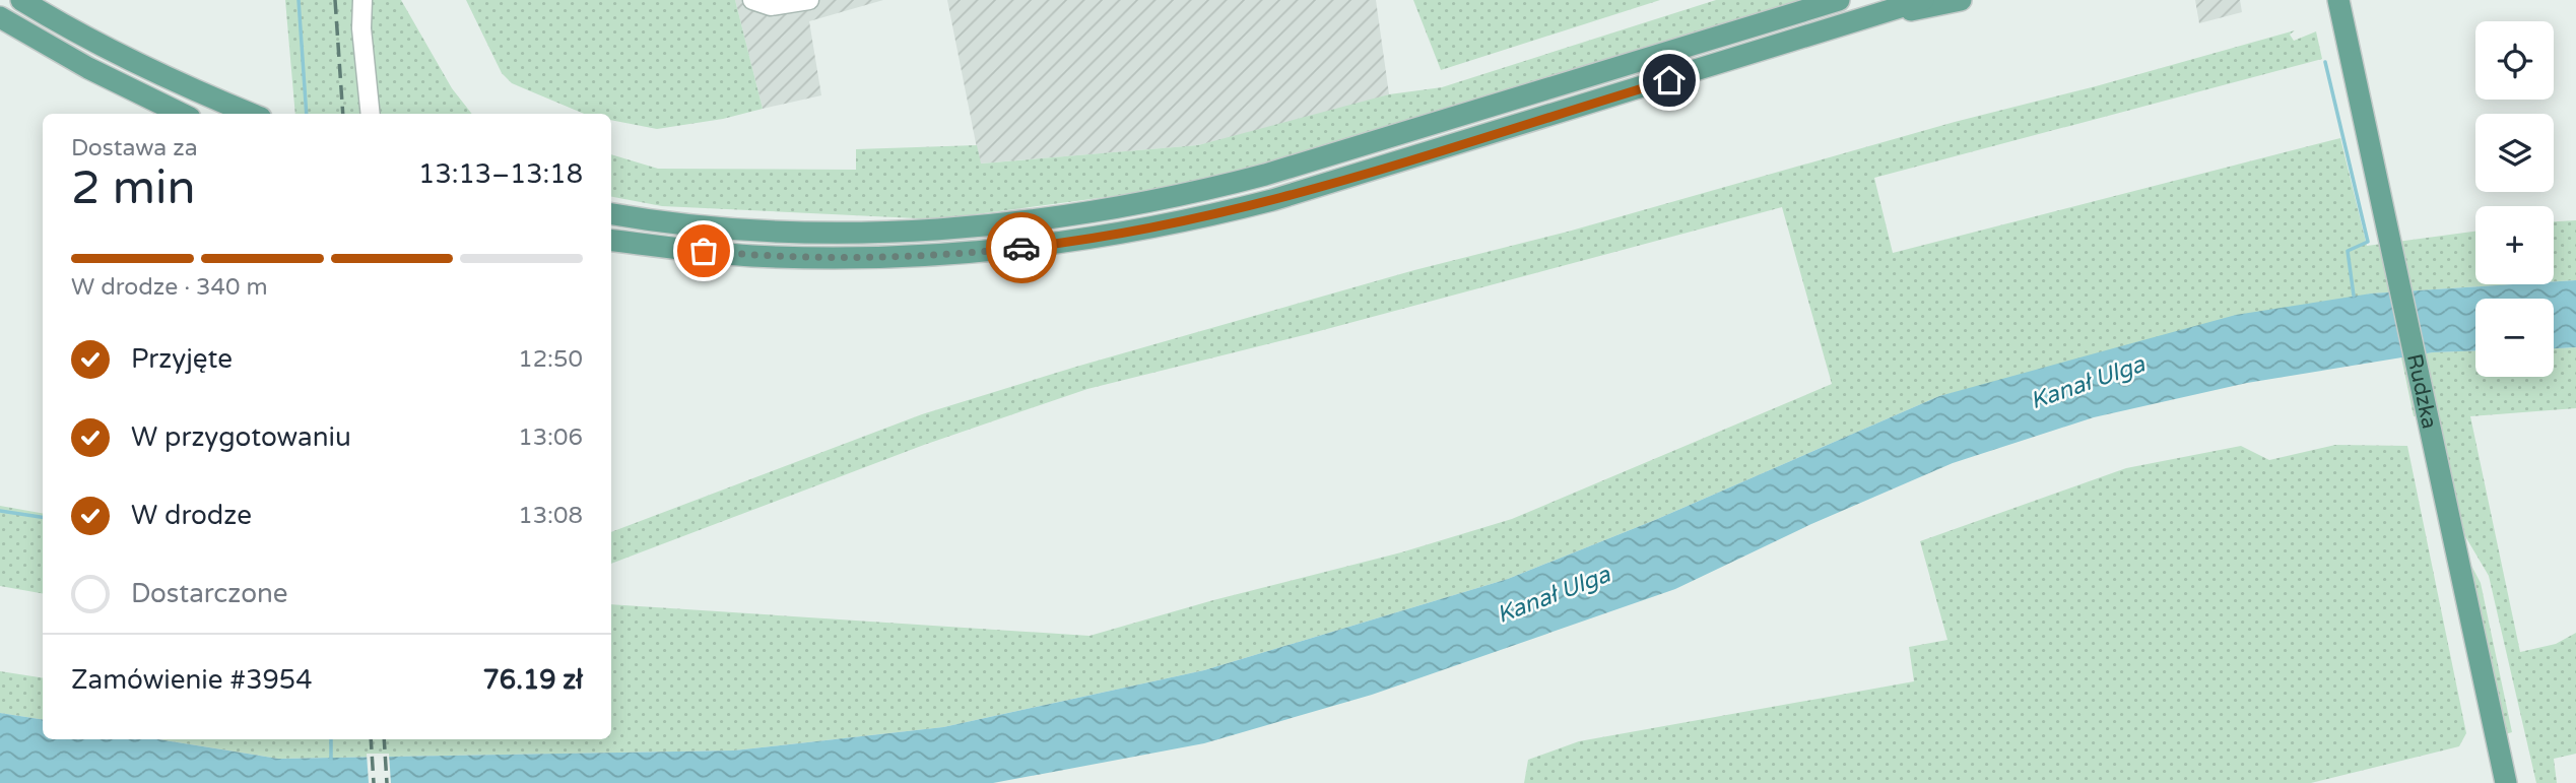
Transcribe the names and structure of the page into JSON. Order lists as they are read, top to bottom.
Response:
{
  "streets": {
    "main road": ["Rudzka"]
  },
  "water": ["Kanał Ulga"],
  "page": {
    "map_buttons": ["+", "−"],
    "heading": ["2 min", "Dostawa za", "13:13–13:18"],
    "panel": ["Zamówienie #3954", "76.19 zł"],
    "bar": "W drodze · 340 m",
    "list": [
      ["Przyjęte", "12:50"],
      ["W przygotowaniu", "13:06"],
      ["W drodze", "13:08"],
      "Dostarczone"
    ]
  }
}
